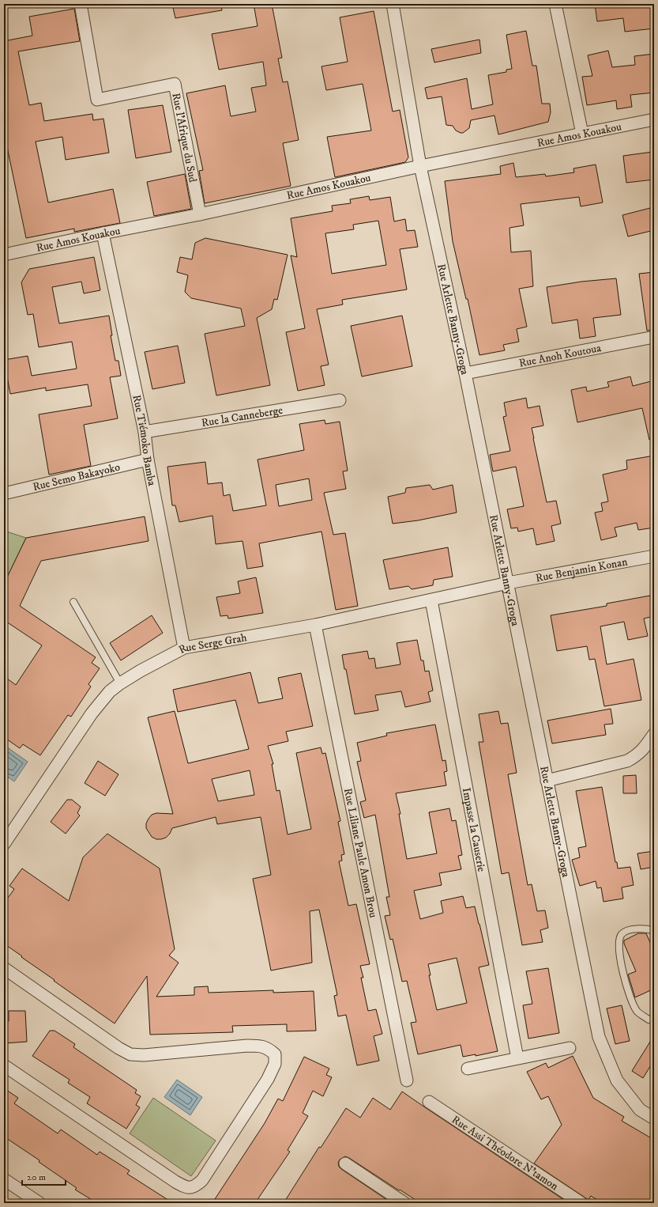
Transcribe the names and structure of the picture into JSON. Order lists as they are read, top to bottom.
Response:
{
  "streets": {
    "street": [
      "Rue Amos Kouakou",
      "Rue l'Afrique du Sud",
      "Rue Arlette Banny-Groga",
      "Rue Anoh Koutoua",
      "Rue la Canneberge",
      "Rue Tiémoko Bamba",
      "Rue Semo Bakayoko",
      "Rue Benjamin Konan",
      "Rue Serge Grah",
      "Impasse la Causerie",
      "Rue Liliane Paule Amon Brou",
      "Rue Assi Théodore N'tamon"
    ]
  },
  "crossings": [
    ["Rue Amos Kouakou", "Rue l'Afrique du Sud"],
    ["Rue Amos Kouakou", "Rue Arlette Banny-Groga"],
    ["Rue Amos Kouakou", "Rue Tiémoko Bamba"],
    ["Rue Arlette Banny-Groga", "Rue Anoh Koutoua"],
    ["Rue Arlette Banny-Groga", "Rue Benjamin Konan"],
    ["Rue Arlette Banny-Groga", "Rue Serge Grah"],
    ["Rue la Canneberge", "Rue Tiémoko Bamba"],
    ["Rue Tiémoko Bamba", "Rue Semo Bakayoko"],
    ["Rue Tiémoko Bamba", "Rue Serge Grah"],
    ["Rue Benjamin Konan", "Rue Serge Grah"],
    ["Rue Serge Grah", "Impasse la Causerie"],
    ["Rue Serge Grah", "Rue Liliane Paule Amon Brou"]
  ],
  "scale_bar": "20 m"
}
